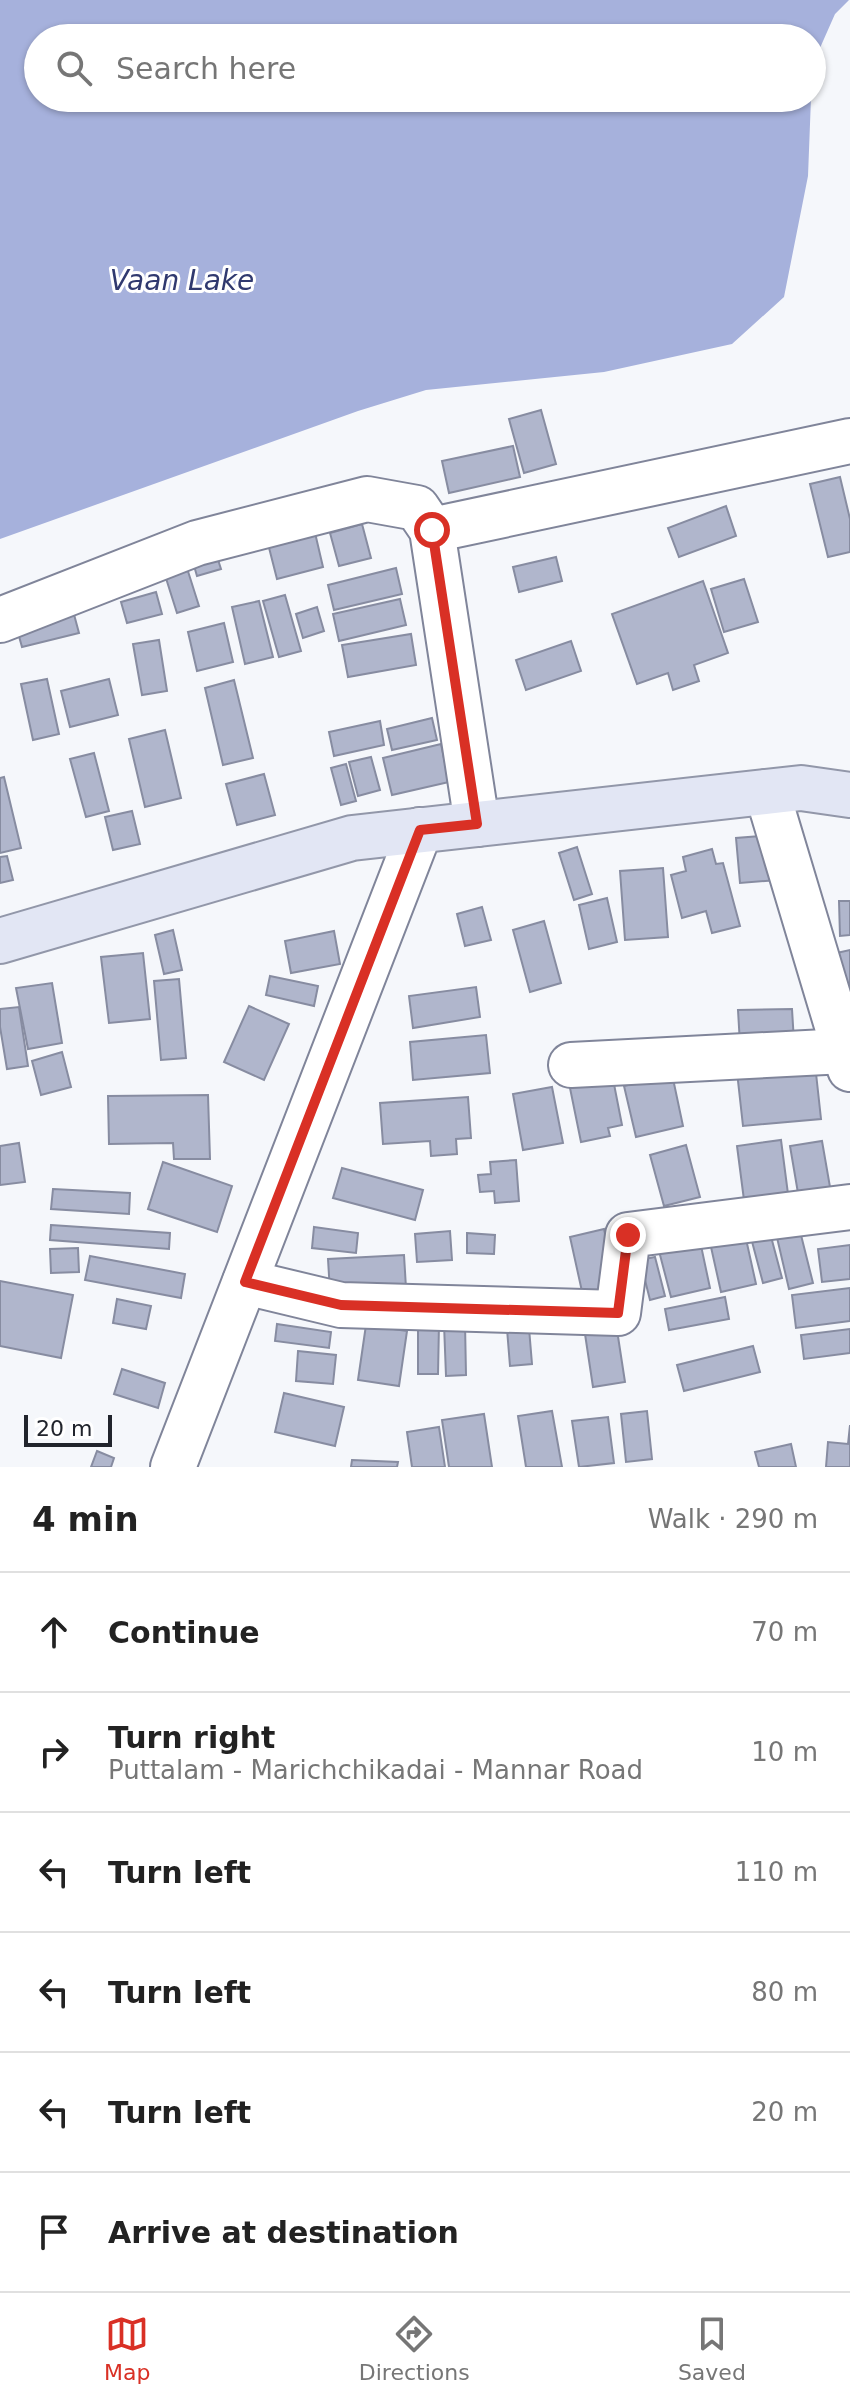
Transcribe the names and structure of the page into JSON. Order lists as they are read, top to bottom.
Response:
{
  "water": ["Vaan Lake"],
  "scale_bar": "20 m",
  "page": {
    "search": "Search here",
    "scale": "20 m",
    "heading": ["4 min", "Walk · 290 m"],
    "list": [
      ["Continue", "70 m"],
      ["Turn right", "Puttalam - Marichchikadai - Mannar Road", "10 m"],
      ["Turn left", "110 m"],
      ["Turn left", "80 m"],
      ["Turn left", "20 m"],
      "Arrive at destination"
    ],
    "nav": ["Map", "Directions", "Saved"]
  }
}
